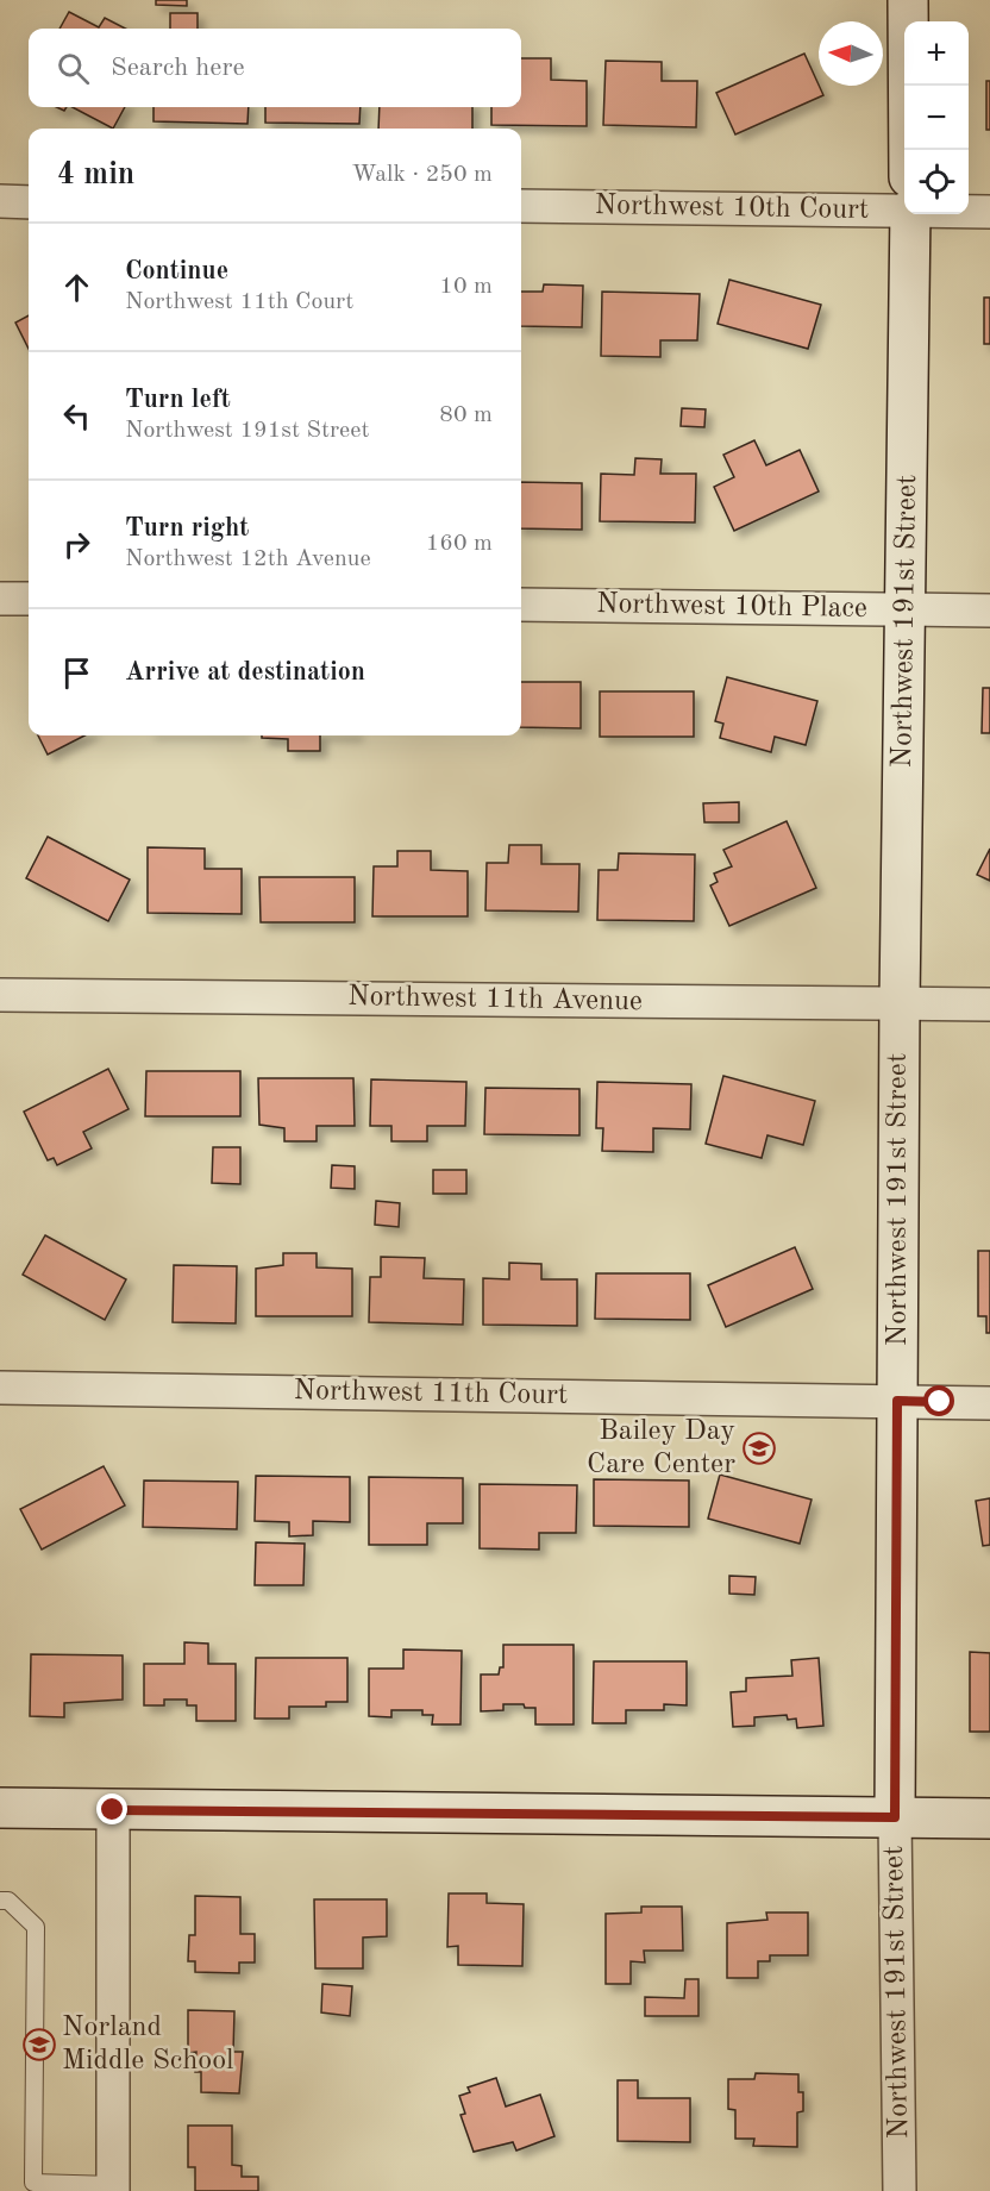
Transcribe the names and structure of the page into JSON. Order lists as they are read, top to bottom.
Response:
{
  "streets": {
    "street": [
      "Northwest 10th Court",
      "Northwest 10th Place",
      "Northwest 191st Street",
      "Northwest 11th Avenue",
      "Northwest 11th Court"
    ]
  },
  "crossings": [
    ["Northwest 10th Place", "Northwest 191st Street"],
    ["Northwest 191st Street", "Northwest 11th Avenue"],
    ["Northwest 191st Street", "Northwest 11th Court"]
  ],
  "places": {
    "school or university": ["Bailey Day Care Center", "Norland Middle School"]
  },
  "north": "left",
  "page": {
    "map_buttons": ["+", "−"],
    "search": "Search here",
    "heading": ["4 min", "Walk · 250 m"],
    "list": [
      ["Continue", "Northwest 11th Court", "10 m"],
      ["Turn left", "Northwest 191st Street", "80 m"],
      ["Turn right", "Northwest 12th Avenue", "160 m"],
      "Arrive at destination"
    ]
  }
}
